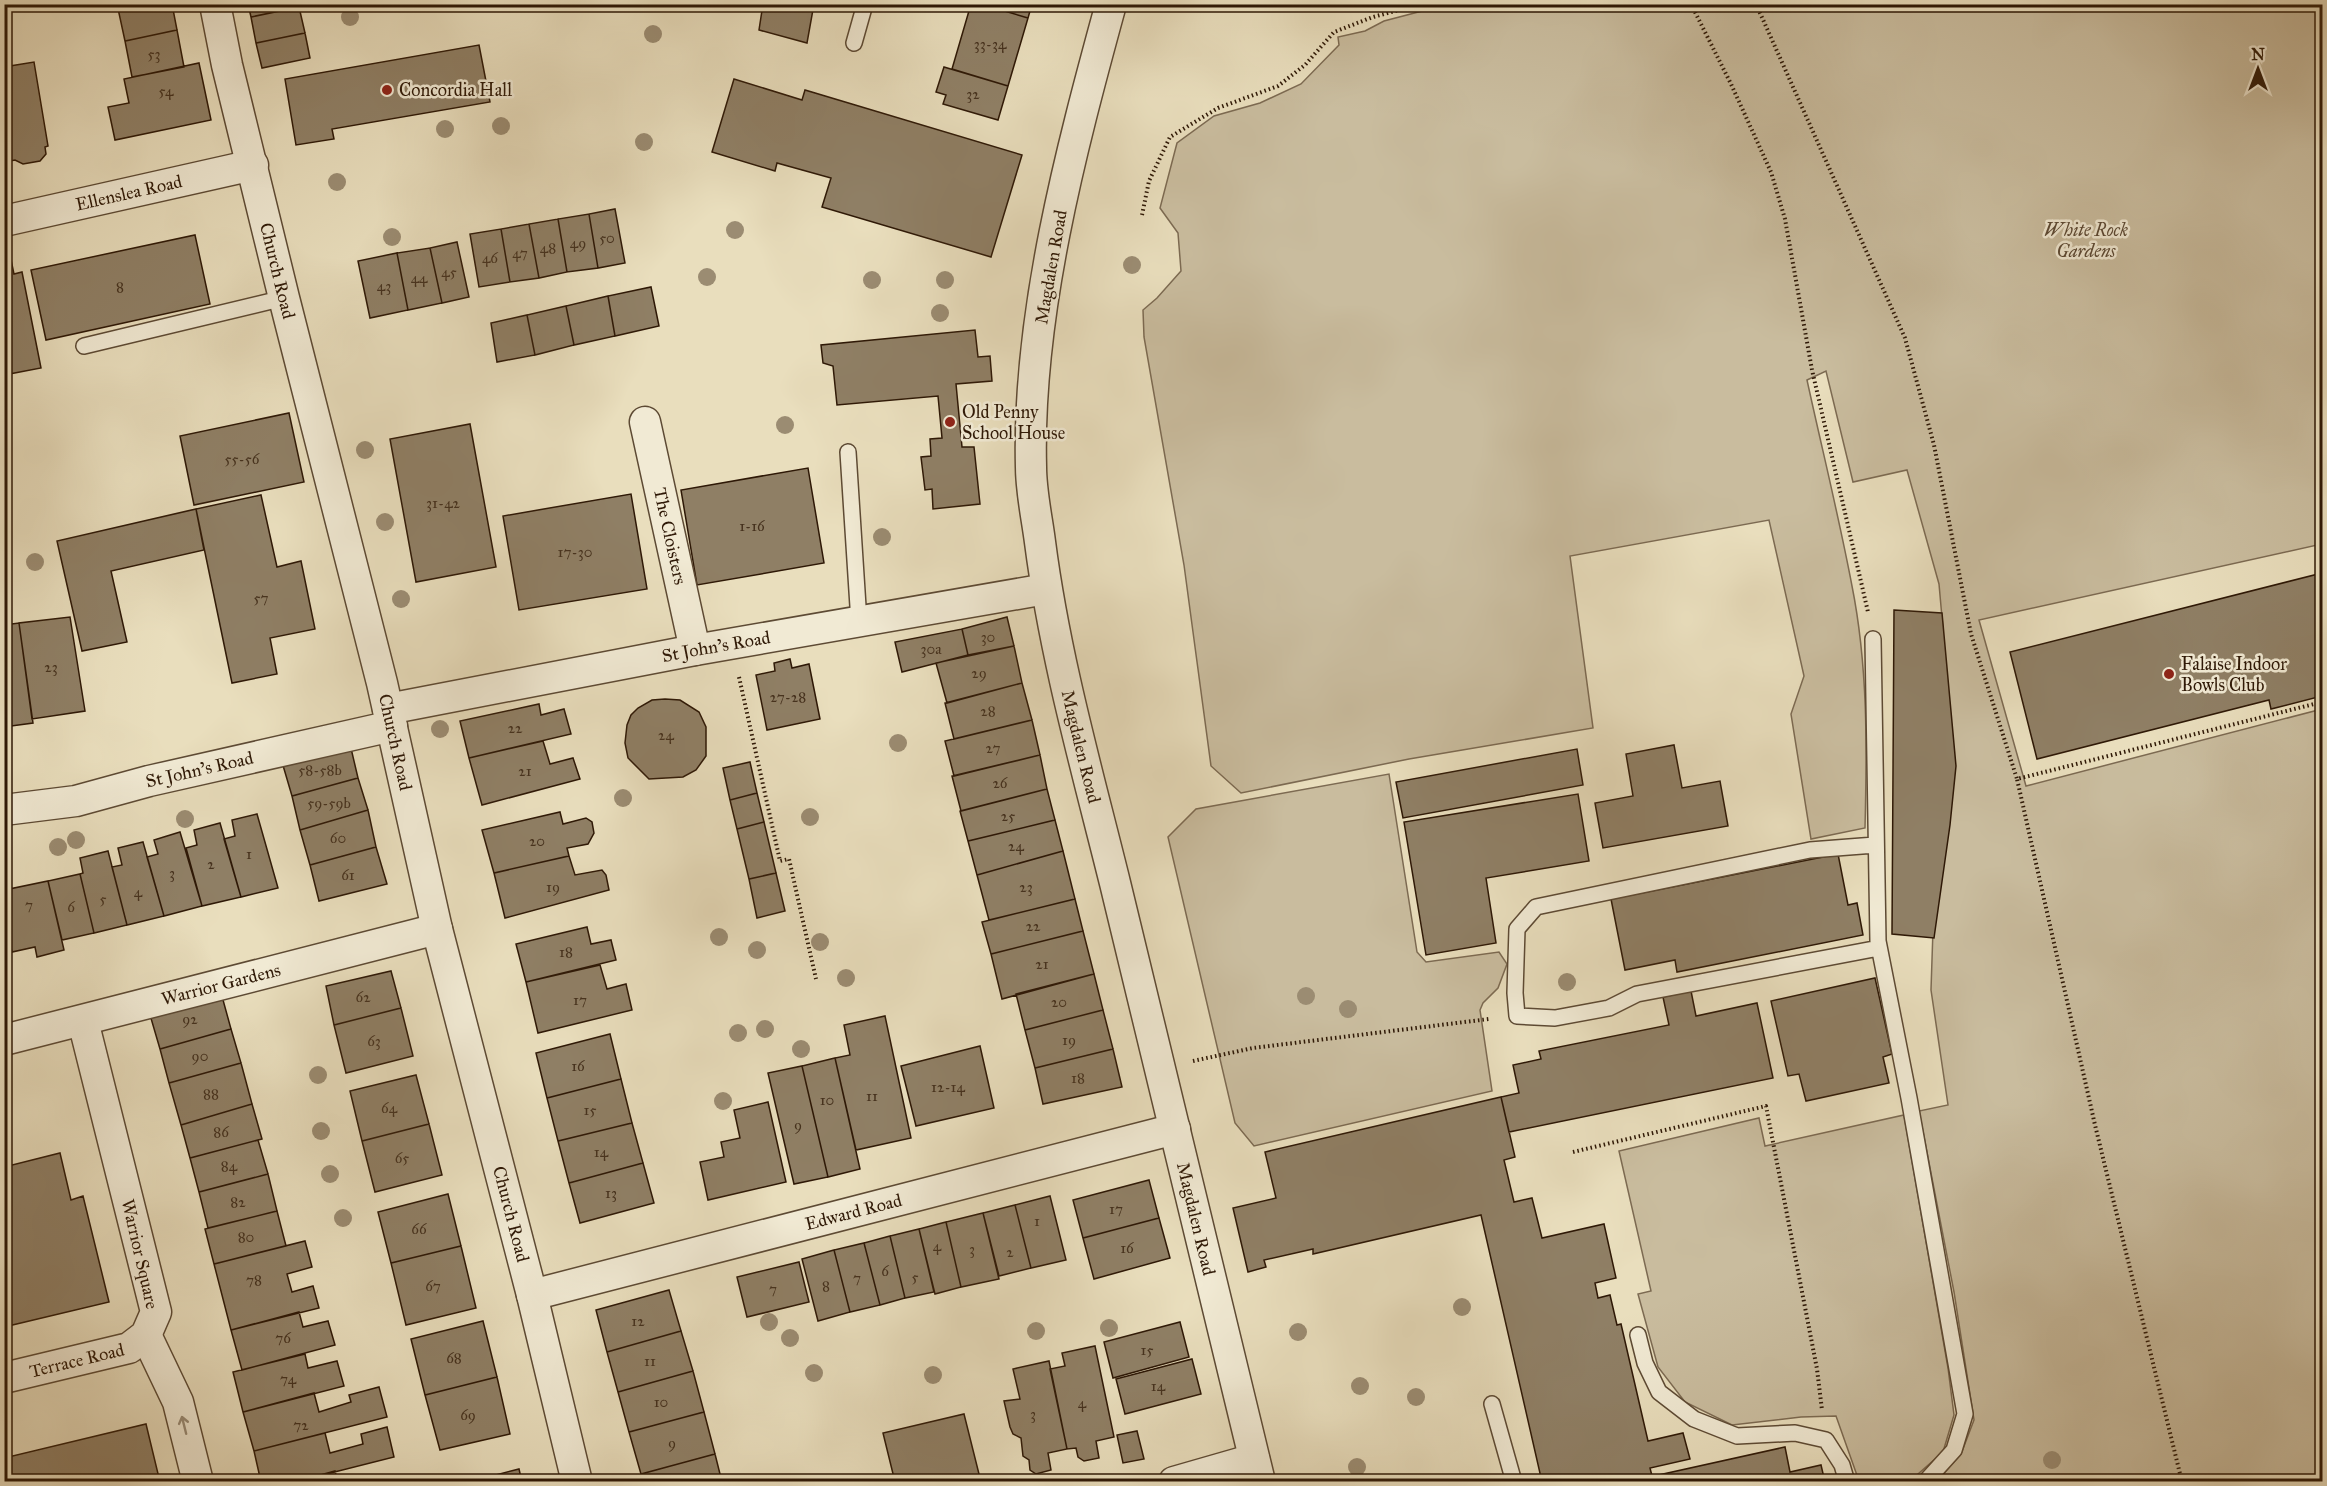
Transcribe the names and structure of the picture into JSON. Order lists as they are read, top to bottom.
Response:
{
  "streets": {
    "street": [
      "Ellenslea Road",
      "Magdalen Road",
      "Church Road",
      "The Cloisters",
      "St John's Road",
      "Warrior Gardens",
      "Edward Road",
      "Warrior Square",
      "Terrace Road"
    ]
  },
  "crossings": [
    ["Ellenslea Road", "Church Road"],
    ["Magdalen Road", "St John's Road"],
    ["Magdalen Road", "Edward Road"],
    ["Church Road", "St John's Road"],
    ["Church Road", "Warrior Gardens"],
    ["Church Road", "Edward Road"],
    ["The Cloisters", "St John's Road"],
    ["Warrior Gardens", "Warrior Square"],
    ["Warrior Square", "Terrace Road"]
  ],
  "parks": ["White Rock Gardens"],
  "places": ["Concordia Hall", "Old Penny School House", "Falaise Indoor Bowls Club"],
  "house_numbers": [
    "33-34",
    "53",
    "54",
    "32",
    "50",
    "49",
    "48",
    "47",
    "46",
    "45",
    "44",
    "43",
    "8",
    "55-56",
    "31-42",
    "1-16",
    "17-30",
    "57",
    "30",
    "30a",
    "23",
    "29",
    "27-28",
    "28",
    "22",
    "24",
    "27",
    "58-58b",
    "21",
    "26",
    "59-59b",
    "25",
    "60",
    "20",
    "24",
    "1",
    "2",
    "3",
    "61",
    "19",
    "23",
    "4",
    "5",
    "7",
    "6",
    "22",
    "18",
    "21",
    "62",
    "17",
    "20",
    "92",
    "19",
    "63",
    "90",
    "16",
    "18",
    "12-14",
    "88",
    "11",
    "10",
    "64",
    "15",
    "9",
    "86",
    "14",
    "65",
    "84",
    "13",
    "82",
    "17",
    "1",
    "66",
    "80",
    "4",
    "16",
    "3",
    "2",
    "6",
    "5",
    "7",
    "78",
    "67",
    "8",
    "7",
    "12",
    "76",
    "15",
    "68",
    "11",
    "74",
    "14",
    "10",
    "4",
    "3",
    "69",
    "72",
    "9"
  ],
  "north": "top"
}
